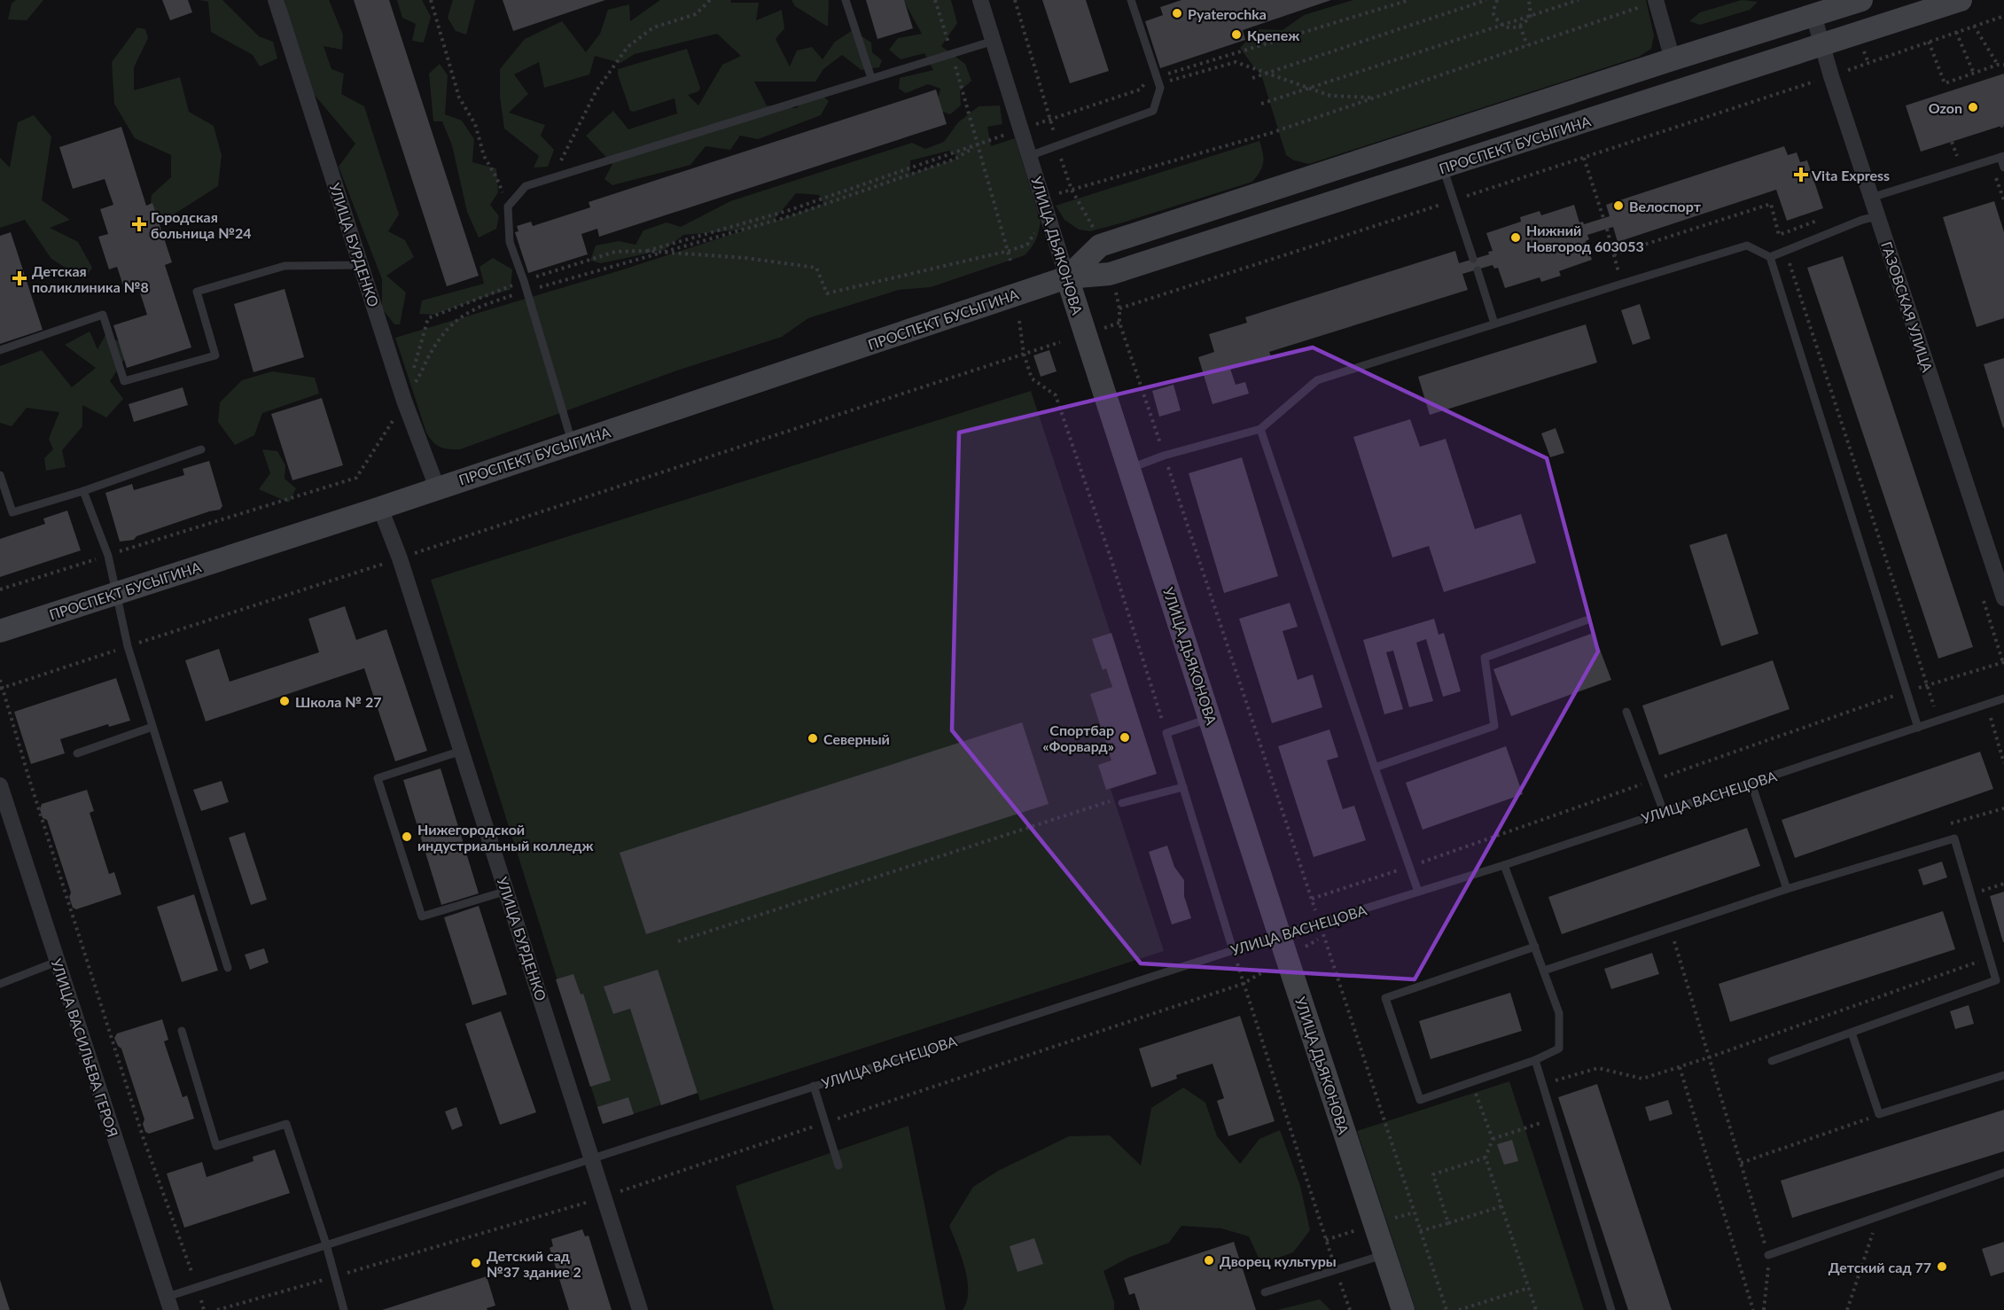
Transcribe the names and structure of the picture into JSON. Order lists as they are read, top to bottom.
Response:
{
  "streets": {
    "main road": ["ПРОСПЕКТ БУСЫГИНА", "УЛИЦА ДЬЯКОНОВА"],
    "street": ["УЛИЦА БУРДЕНКО", "ГАЗОВСКАЯ УЛИЦА", "УЛИЦА ВАСИЛЬЕВА ГЕРОЯ"],
    "lane": ["УЛИЦА ВАСНЕЦОВА"]
  },
  "crossings": [
    ["ПРОСПЕКТ БУСЫГИНА", "УЛИЦА БУРДЕНКО"],
    ["ПРОСПЕКТ БУСЫГИНА", "УЛИЦА ДЬЯКОНОВА"],
    ["ПРОСПЕКТ БУСЫГИНА", "ГАЗОВСКАЯ УЛИЦА"],
    ["УЛИЦА БУРДЕНКО", "УЛИЦА ВАСНЕЦОВА"],
    ["УЛИЦА ДЬЯКОНОВА", "УЛИЦА ВАСНЕЦОВА"],
    ["УЛИЦА ВАСНЕЦОВА", "УЛИЦА ВАСИЛЬЕВА ГЕРОЯ"]
  ],
  "places": {
    "other": [
      "Pyaterochka",
      "Крепеж",
      "Ozon",
      "Велоспорт",
      "Нижний Новгород 603053",
      "Школа № 27",
      "Спортбар «Форвард»",
      "Северный",
      "Нижегородской индустриальный колледж",
      "Дворец культуры",
      "Детский сад №37 здание 2",
      "Детский сад 77"
    ],
    "health": ["Vita Express", "Городская больница №24", "Детская поликлиника №8"]
  }
}
